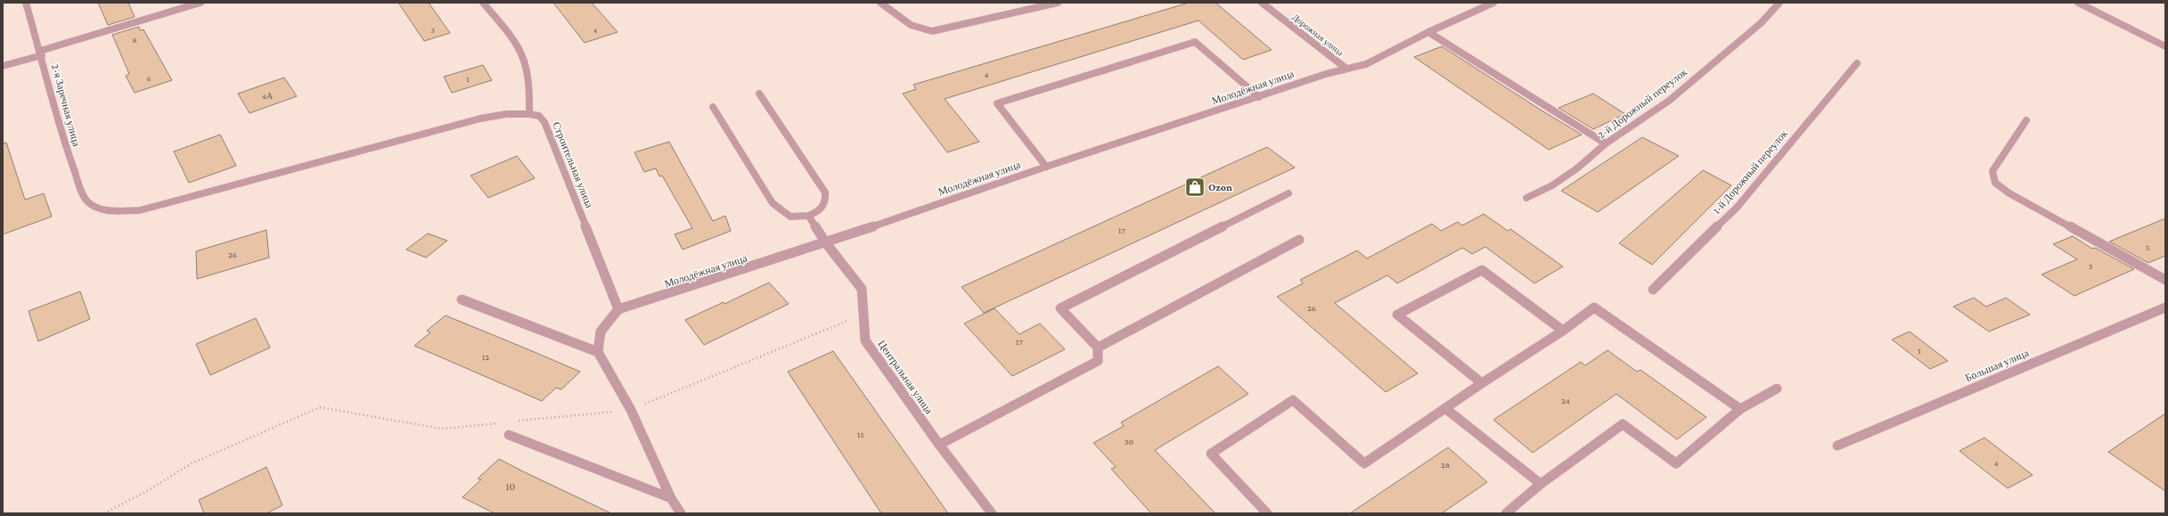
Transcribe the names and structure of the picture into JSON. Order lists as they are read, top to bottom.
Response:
{
  "streets": {
    "street": [
      "Дорожная улица",
      "Молодёжная улица",
      "2-й Дорожный переулок",
      "2-я Заречная улица",
      "Строительная улица",
      "1-й Дорожный переулок",
      "Большая улица",
      "Центральная улица"
    ]
  },
  "crossings": [
    ["Дорожная улица", "Молодёжная улица"],
    ["Молодёжная улица", "Строительная улица"],
    ["Молодёжная улица", "Центральная улица"],
    ["2-я Заречная улица", "Строительная улица"]
  ],
  "places": {
    "shop": ["Ozon"]
  },
  "house_numbers": [
    "3",
    "4",
    "8",
    "4",
    "6",
    "1",
    "4А",
    "17",
    "5",
    "26",
    "3",
    "26",
    "17",
    "1",
    "12",
    "24",
    "15",
    "30",
    "4",
    "28",
    "10"
  ]
}
